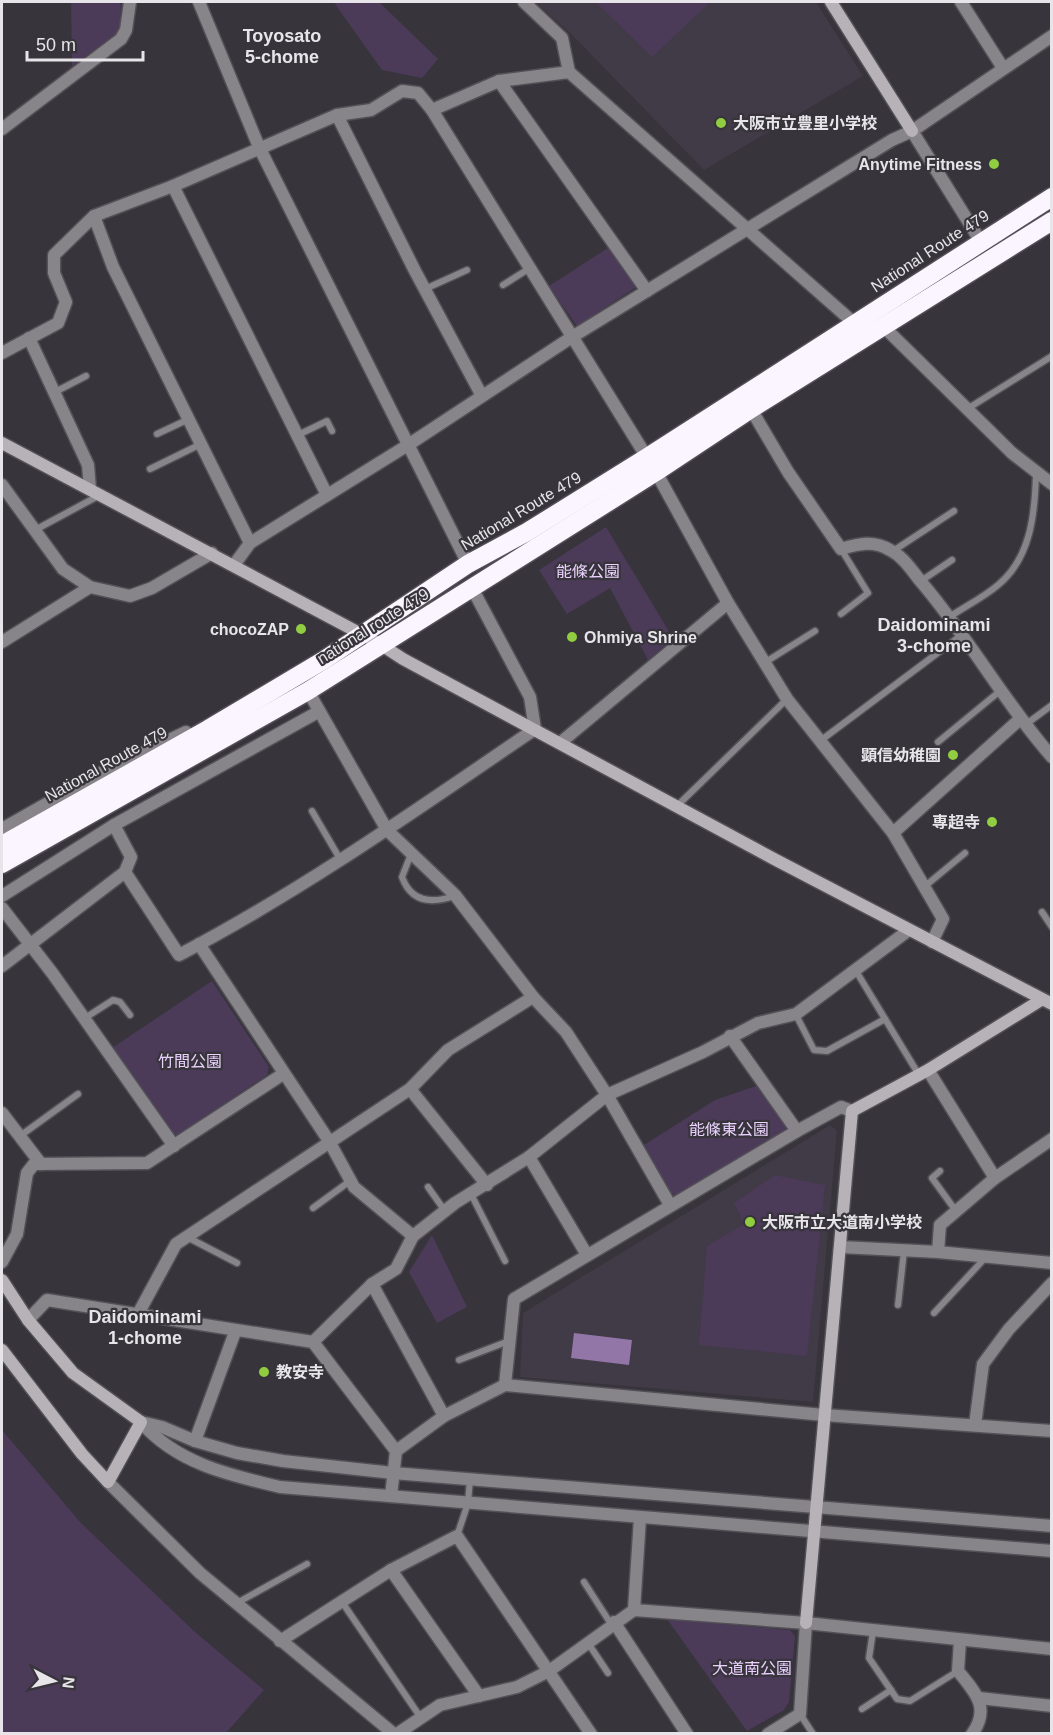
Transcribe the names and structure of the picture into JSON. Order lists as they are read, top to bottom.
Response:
{
  "streets": {
    "highway": ["National Route 479", "national route 479"]
  },
  "crossings": [
    ["National Route 479", "national route 479"]
  ],
  "districts": ["Toyosato 5-chome", "Daidominami 3-chome", "Daidominami 1-chome"],
  "parks": [
    "能條公園",
    "竹間公園",
    "能條東公園",
    "大道南公園"
  ],
  "places": [
    "大阪市立豊里小学校",
    "Anytime Fitness",
    "chocoZAP",
    "Ohmiya Shrine",
    "顕信幼稚園",
    "専超寺",
    "大阪市立大道南小学校",
    "教安寺"
  ],
  "scale_bar": "50 m",
  "north": "right"
}
